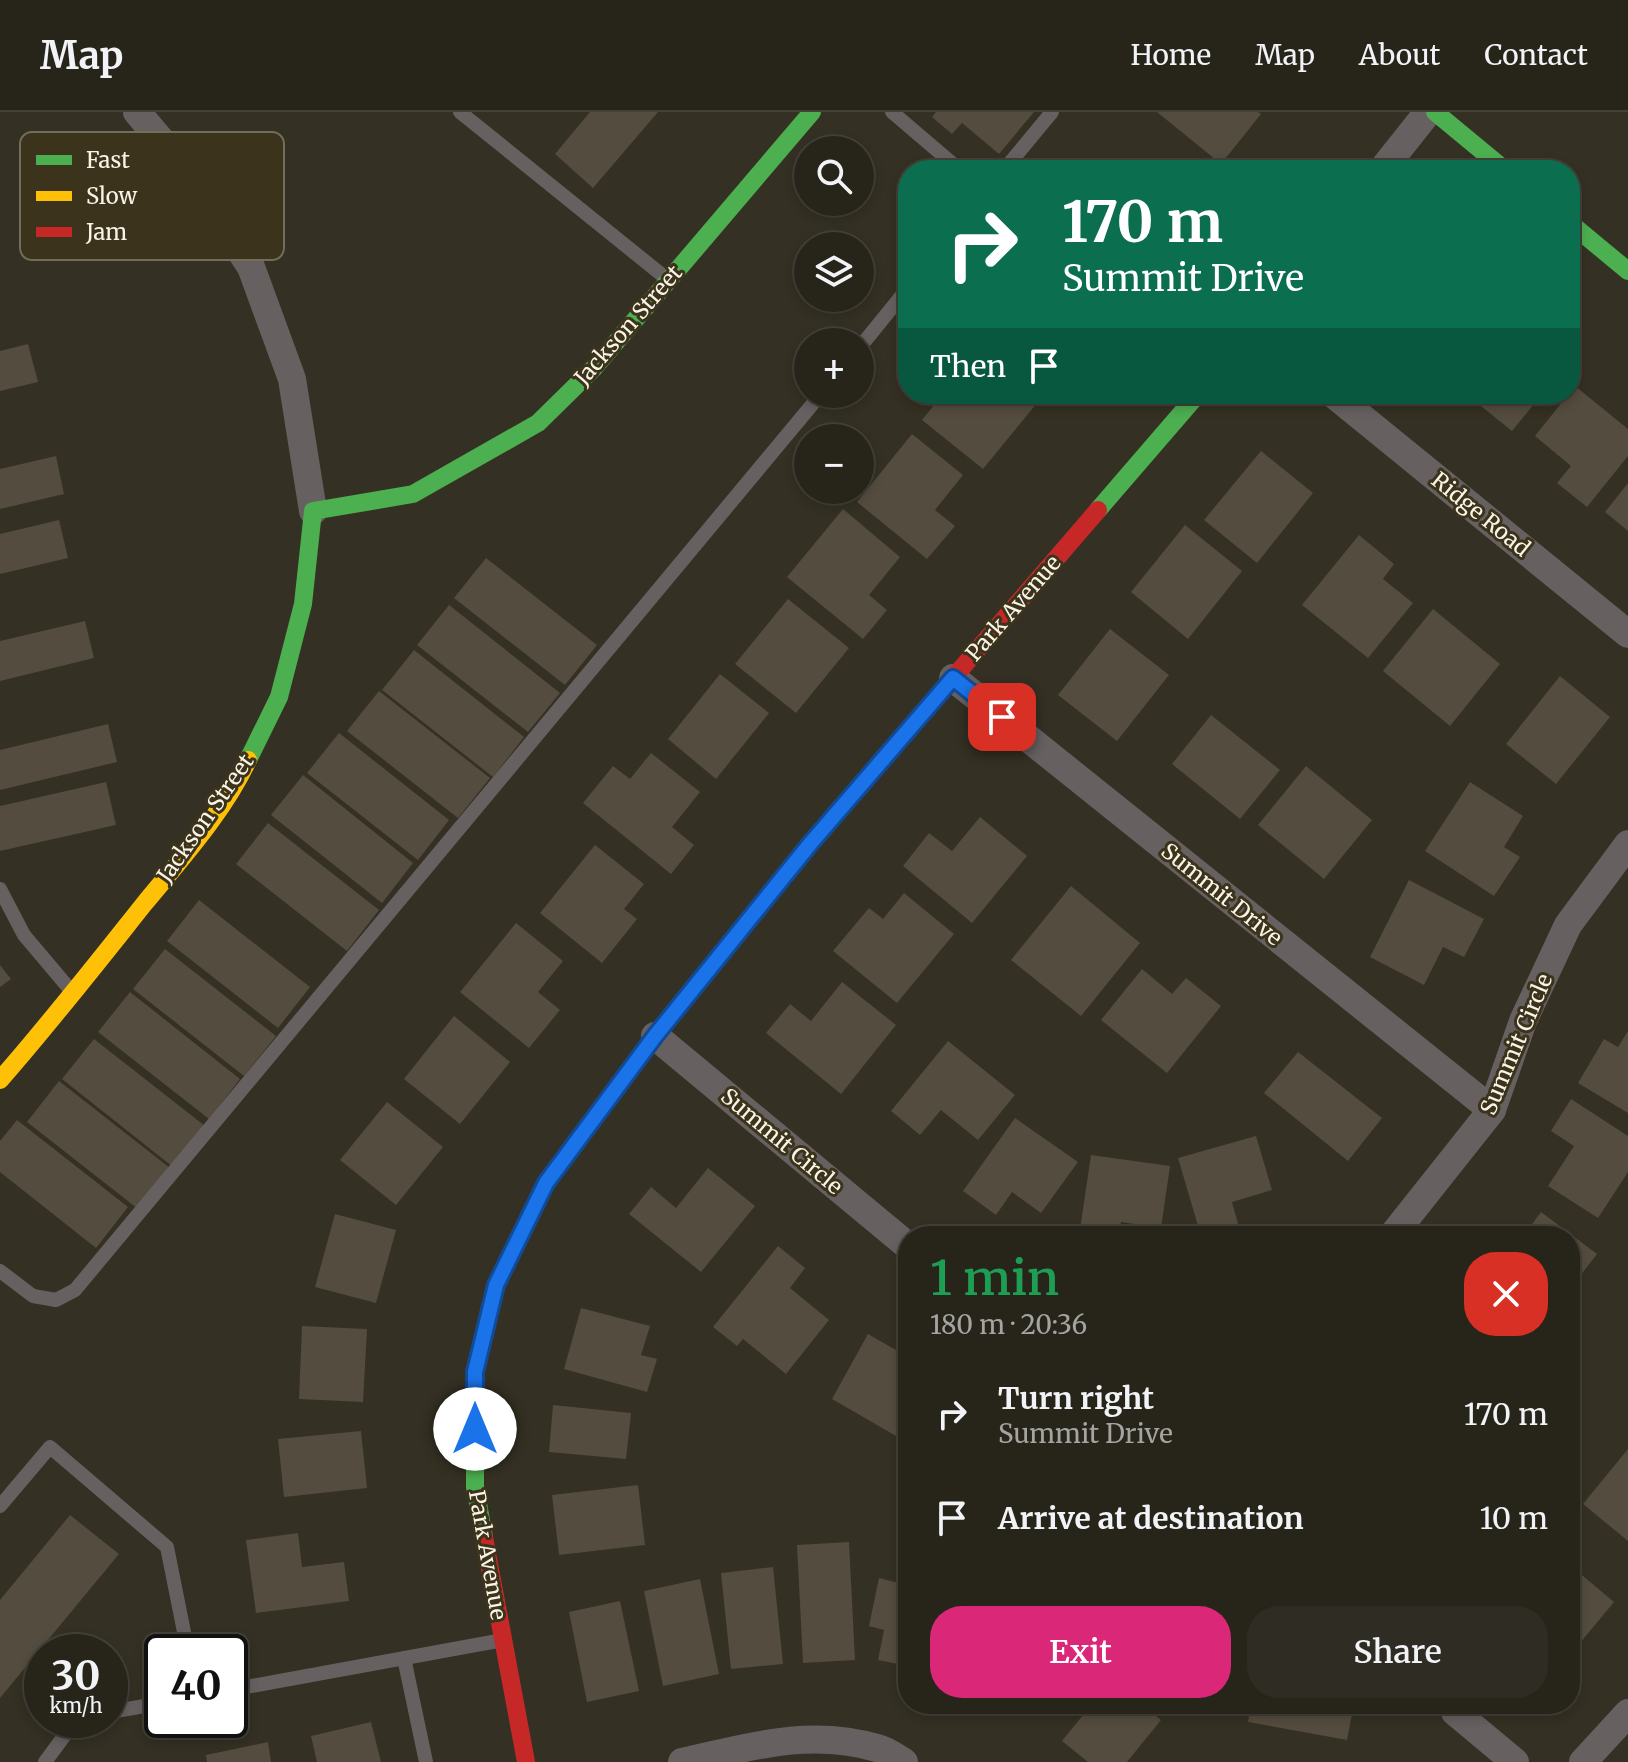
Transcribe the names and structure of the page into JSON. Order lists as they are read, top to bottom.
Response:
{
  "streets": {
    "street": [
      "Jackson Street",
      "Ridge Road",
      "Park Avenue",
      "Summit Drive",
      "Summit Circle"
    ]
  },
  "crossings": [
    ["Park Avenue", "Summit Drive"],
    ["Park Avenue", "Summit Circle"],
    ["Summit Drive", "Summit Circle"]
  ],
  "legend": ["Fast", "Slow", "Jam"],
  "page": {
    "header": "Map",
    "nav": [
      "Home",
      "Map",
      "About",
      "Contact"
    ],
    "map_buttons": ["+", "−"],
    "turn": ["170 m", "Summit Drive"],
    "then": "Then",
    "heading": ["1 min", "180 m · 20:36"],
    "list": [
      {
        "name": "Turn right",
        "note": "Summit Drive",
        "value": "170 m"
      },
      {
        "name": "Arrive at destination",
        "value": "10 m"
      }
    ],
    "buttons": ["Exit", "Share"],
    "speed": "30 km/h",
    "limit": "40"
  }
}
